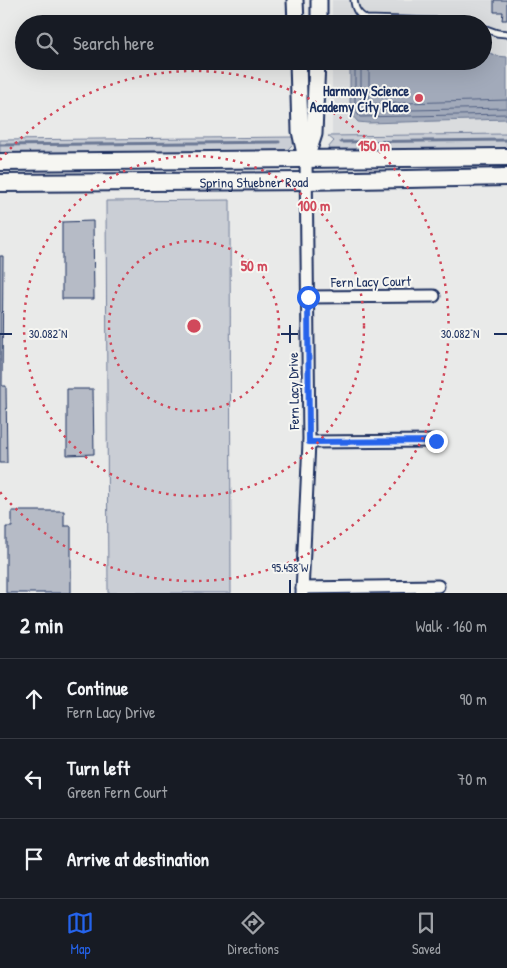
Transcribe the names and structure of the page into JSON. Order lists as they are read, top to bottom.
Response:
{
  "streets": {
    "main road": ["Spring Stuebner Road"],
    "street": ["Fern Lacy Court", "Fern Lacy Drive"]
  },
  "crossings": [
    ["Spring Stuebner Road", "Fern Lacy Drive"],
    ["Fern Lacy Court", "Fern Lacy Drive"]
  ],
  "places": ["Harmony Science Academy City Place"],
  "page": {
    "search": "Search here",
    "heading": ["2 min", "Walk · 160 m"],
    "list": [
      ["Continue", "Fern Lacy Drive", "90 m"],
      ["Turn left", "Green Fern Court", "70 m"],
      "Arrive at destination"
    ],
    "nav": ["Map", "Directions", "Saved"]
  },
  "coordinates": ["30.082°N", "95.458°W"],
  "rings": ["150 m", "100 m", "50 m"]
}
